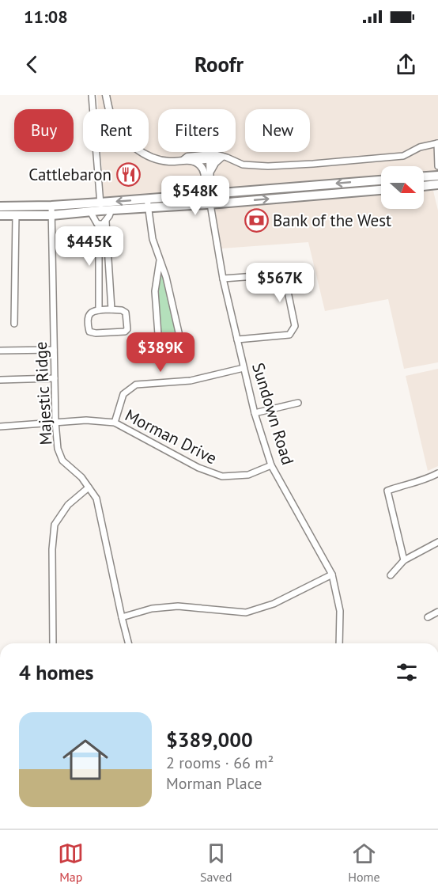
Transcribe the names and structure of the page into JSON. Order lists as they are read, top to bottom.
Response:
{
  "streets": {
    "street": ["Majestic Ridge", "Sundown Road", "Morman Drive"]
  },
  "crossings": [
    ["Majestic Ridge", "Morman Drive"],
    ["Sundown Road", "Morman Drive"]
  ],
  "places": {
    "restaurant": ["Cattlebaron"],
    "bank": ["Bank of the West"]
  },
  "north": "right",
  "page": {
    "status": "11:08",
    "header": "Roofr",
    "chip": [
      "Buy",
      "Rent",
      "Filters",
      "New"
    ],
    "price": [
      "$548K",
      "$445K",
      "$567K",
      "$389K"
    ],
    "heading": "4 homes",
    "list": [
      {
        "name": "$389,000",
        "note": "2 rooms · 66 m² · Morman Place"
      }
    ],
    "tabs": ["Map", "Saved", "Home"]
  }
}
